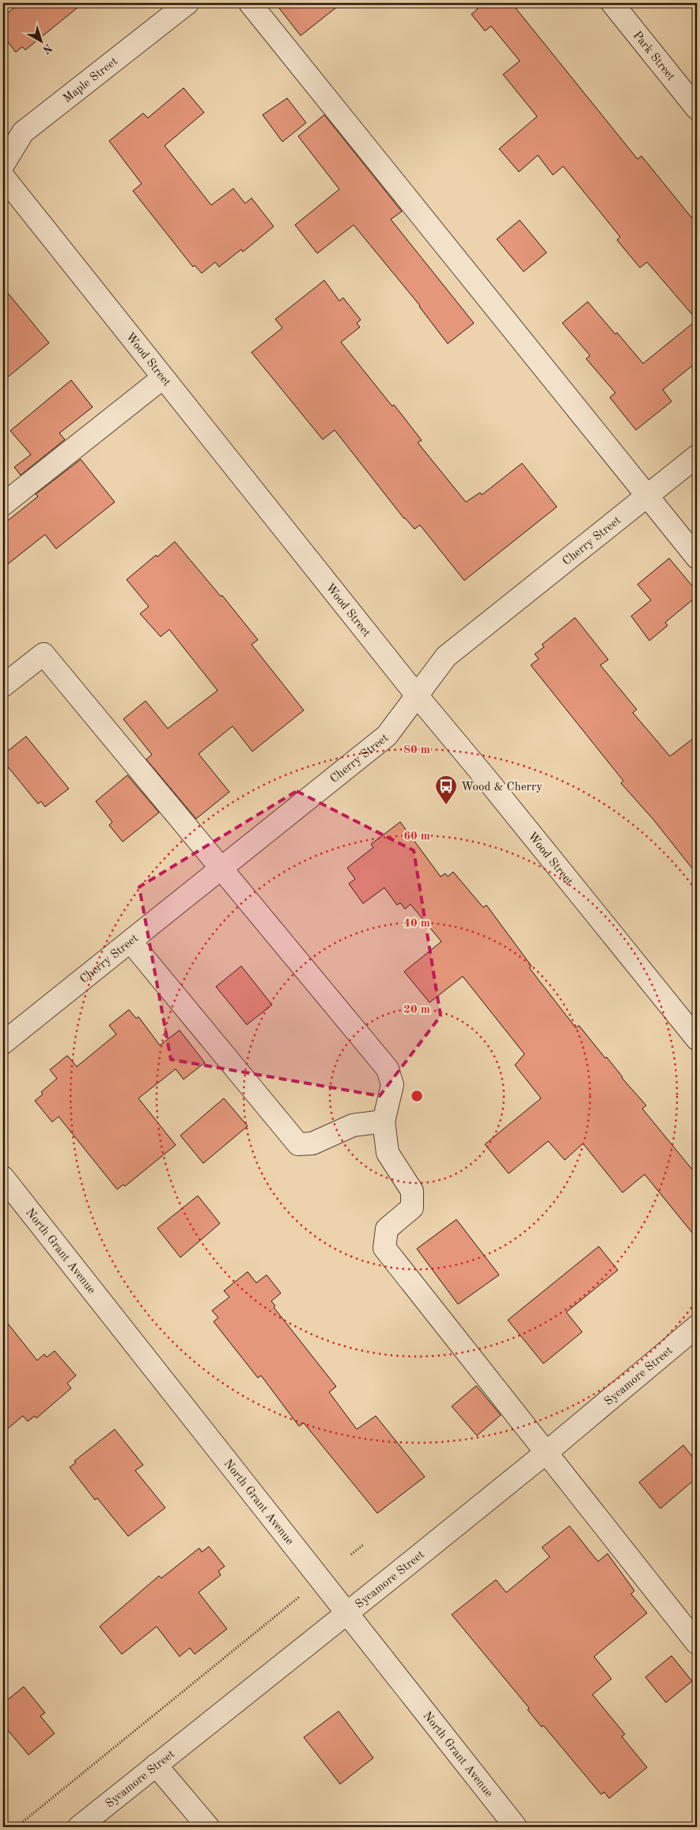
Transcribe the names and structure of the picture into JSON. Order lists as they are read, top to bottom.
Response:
{
  "streets": {
    "street": [
      "Park Street",
      "Maple Street",
      "Wood Street",
      "Cherry Street",
      "North Grant Avenue",
      "Sycamore Street"
    ]
  },
  "crossings": [
    ["Wood Street", "Cherry Street"],
    ["North Grant Avenue", "Sycamore Street"]
  ],
  "places": {
    "bus stop": ["Wood & Cherry"]
  },
  "north": "bottom right",
  "rings": [
    "80 m",
    "60 m",
    "40 m",
    "20 m"
  ]
}
